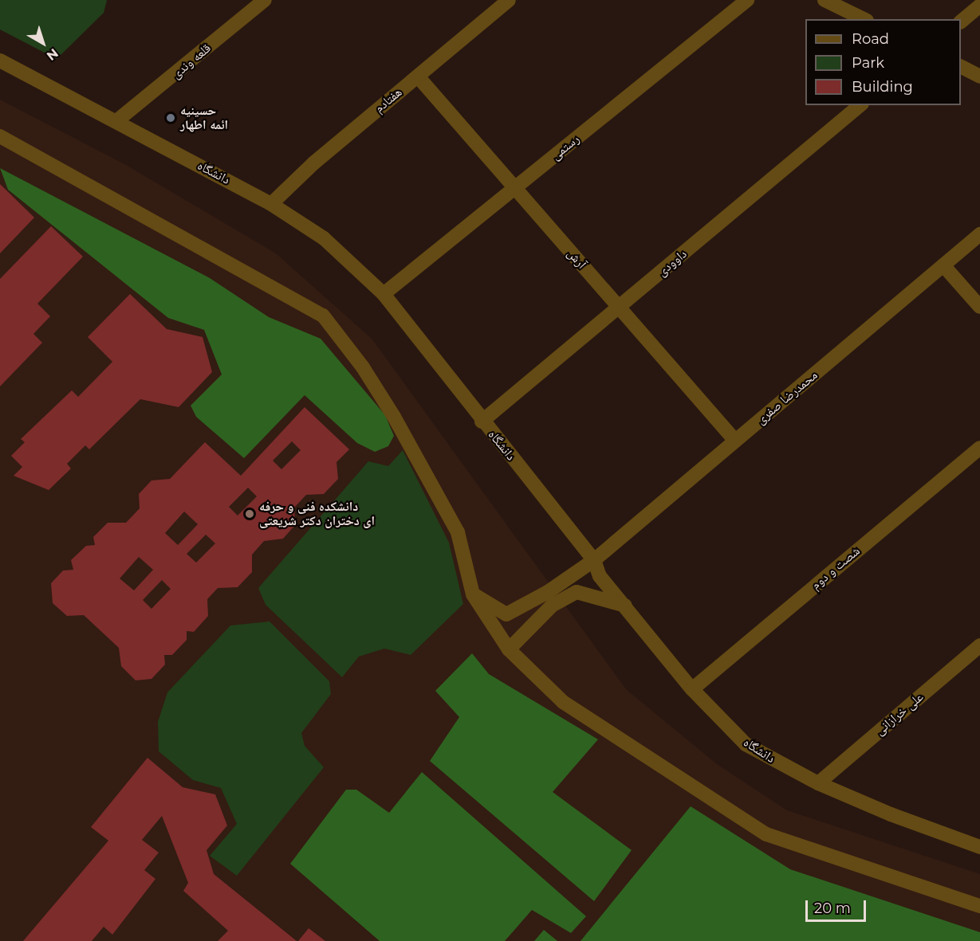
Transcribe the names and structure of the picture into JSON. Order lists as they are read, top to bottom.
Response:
{
  "streets": {
    "street": [
      "قلعه وندی",
      "هفتادم",
      "رستمی",
      "دانشگاه",
      "آرش",
      "داوودی",
      "محمدرضا صفری",
      "شصت و دوم",
      "علی خرازانی"
    ]
  },
  "crossings": [
    ["قلعه وندی", "دانشگاه"],
    ["هفتادم", "دانشگاه"],
    ["هفتادم", "آرش"],
    ["رستمی", "دانشگاه"],
    ["رستمی", "آرش"],
    ["دانشگاه", "داوودی"],
    ["دانشگاه", "محمدرضا صفری"],
    ["دانشگاه", "شصت و دوم"],
    ["دانشگاه", "علی خرازانی"],
    ["آرش", "داوودی"],
    ["آرش", "محمدرضا صفری"]
  ],
  "places": ["حسینیه ائمه اطهار", "دانشکده فنی و حرفه ای دختران دکتر شریعتی"],
  "legend": ["Road", "Park", "Building"],
  "scale_bar": "20 m",
  "north": "bottom right"
}
